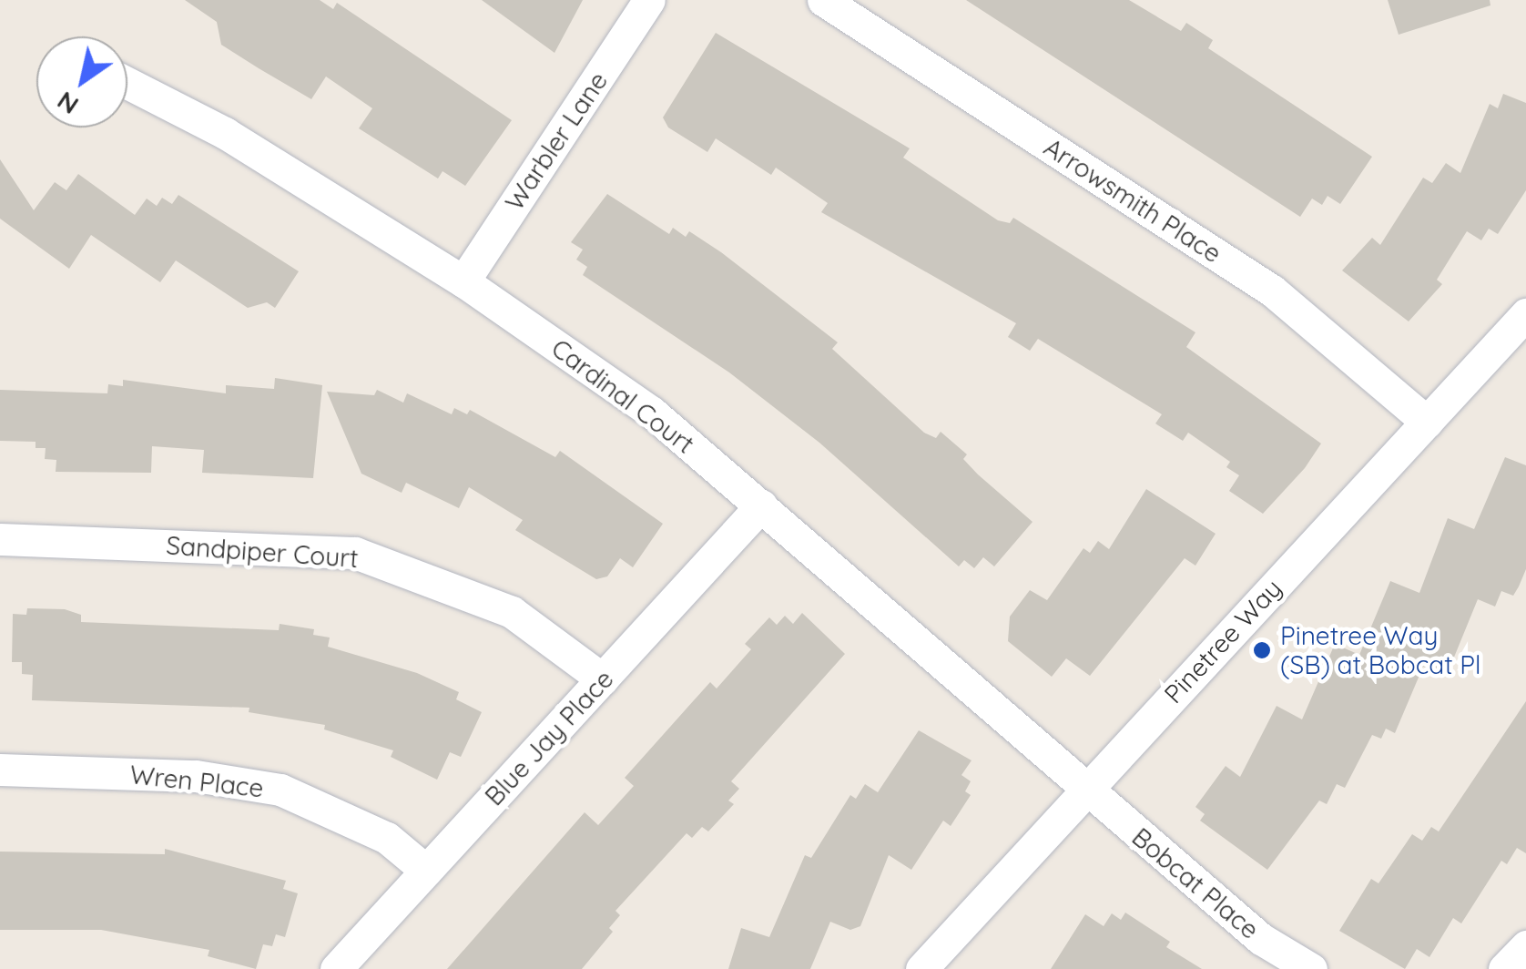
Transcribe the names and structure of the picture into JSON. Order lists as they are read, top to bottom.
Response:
{
  "streets": {
    "street": [
      "Warbler Lane",
      "Arrowsmith Place",
      "Cardinal Court",
      "Sandpiper Court",
      "Pinetree Way",
      "Blue Jay Place",
      "Wren Place",
      "Bobcat Place"
    ]
  },
  "crossings": [
    ["Warbler Lane", "Cardinal Court"],
    ["Arrowsmith Place", "Pinetree Way"],
    ["Cardinal Court", "Pinetree Way"],
    ["Cardinal Court", "Blue Jay Place"],
    ["Cardinal Court", "Bobcat Place"],
    ["Sandpiper Court", "Blue Jay Place"],
    ["Pinetree Way", "Bobcat Place"],
    ["Blue Jay Place", "Wren Place"]
  ],
  "places": ["Pinetree Way (SB) at Bobcat Pl"],
  "north": "bottom left"
}
